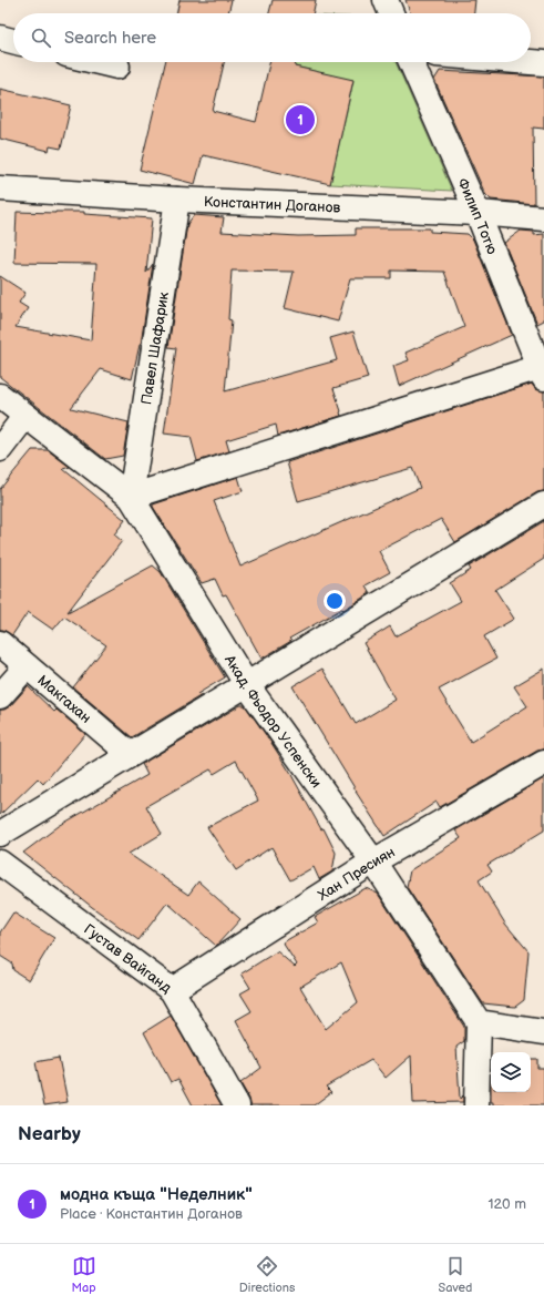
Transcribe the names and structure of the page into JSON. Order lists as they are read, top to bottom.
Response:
{
  "streets": {
    "street": [
      "Константин Доганов",
      "Филип Тотю",
      "Павел Шафарик",
      "Макгахан",
      "Акад. Фьодор Успенски",
      "Хан Пресиян",
      "Густав Вайганд"
    ]
  },
  "crossings": [
    ["Константин Доганов", "Филип Тотю"],
    ["Константин Доганов", "Павел Шафарик"],
    ["Павел Шафарик", "Акад. Фьодор Успенски"],
    ["Акад. Фьодор Успенски", "Хан Пресиян"],
    ["Хан Пресиян", "Густав Вайганд"]
  ],
  "page": {
    "search": "Search here",
    "pins": "1",
    "heading": "Nearby",
    "list": [
      {
        "mark": "1",
        "name": "модна къща \"Неделник\"",
        "note": "Place · Константин Доганов",
        "value": "120 m"
      }
    ],
    "nav": ["Map", "Directions", "Saved"]
  }
}
